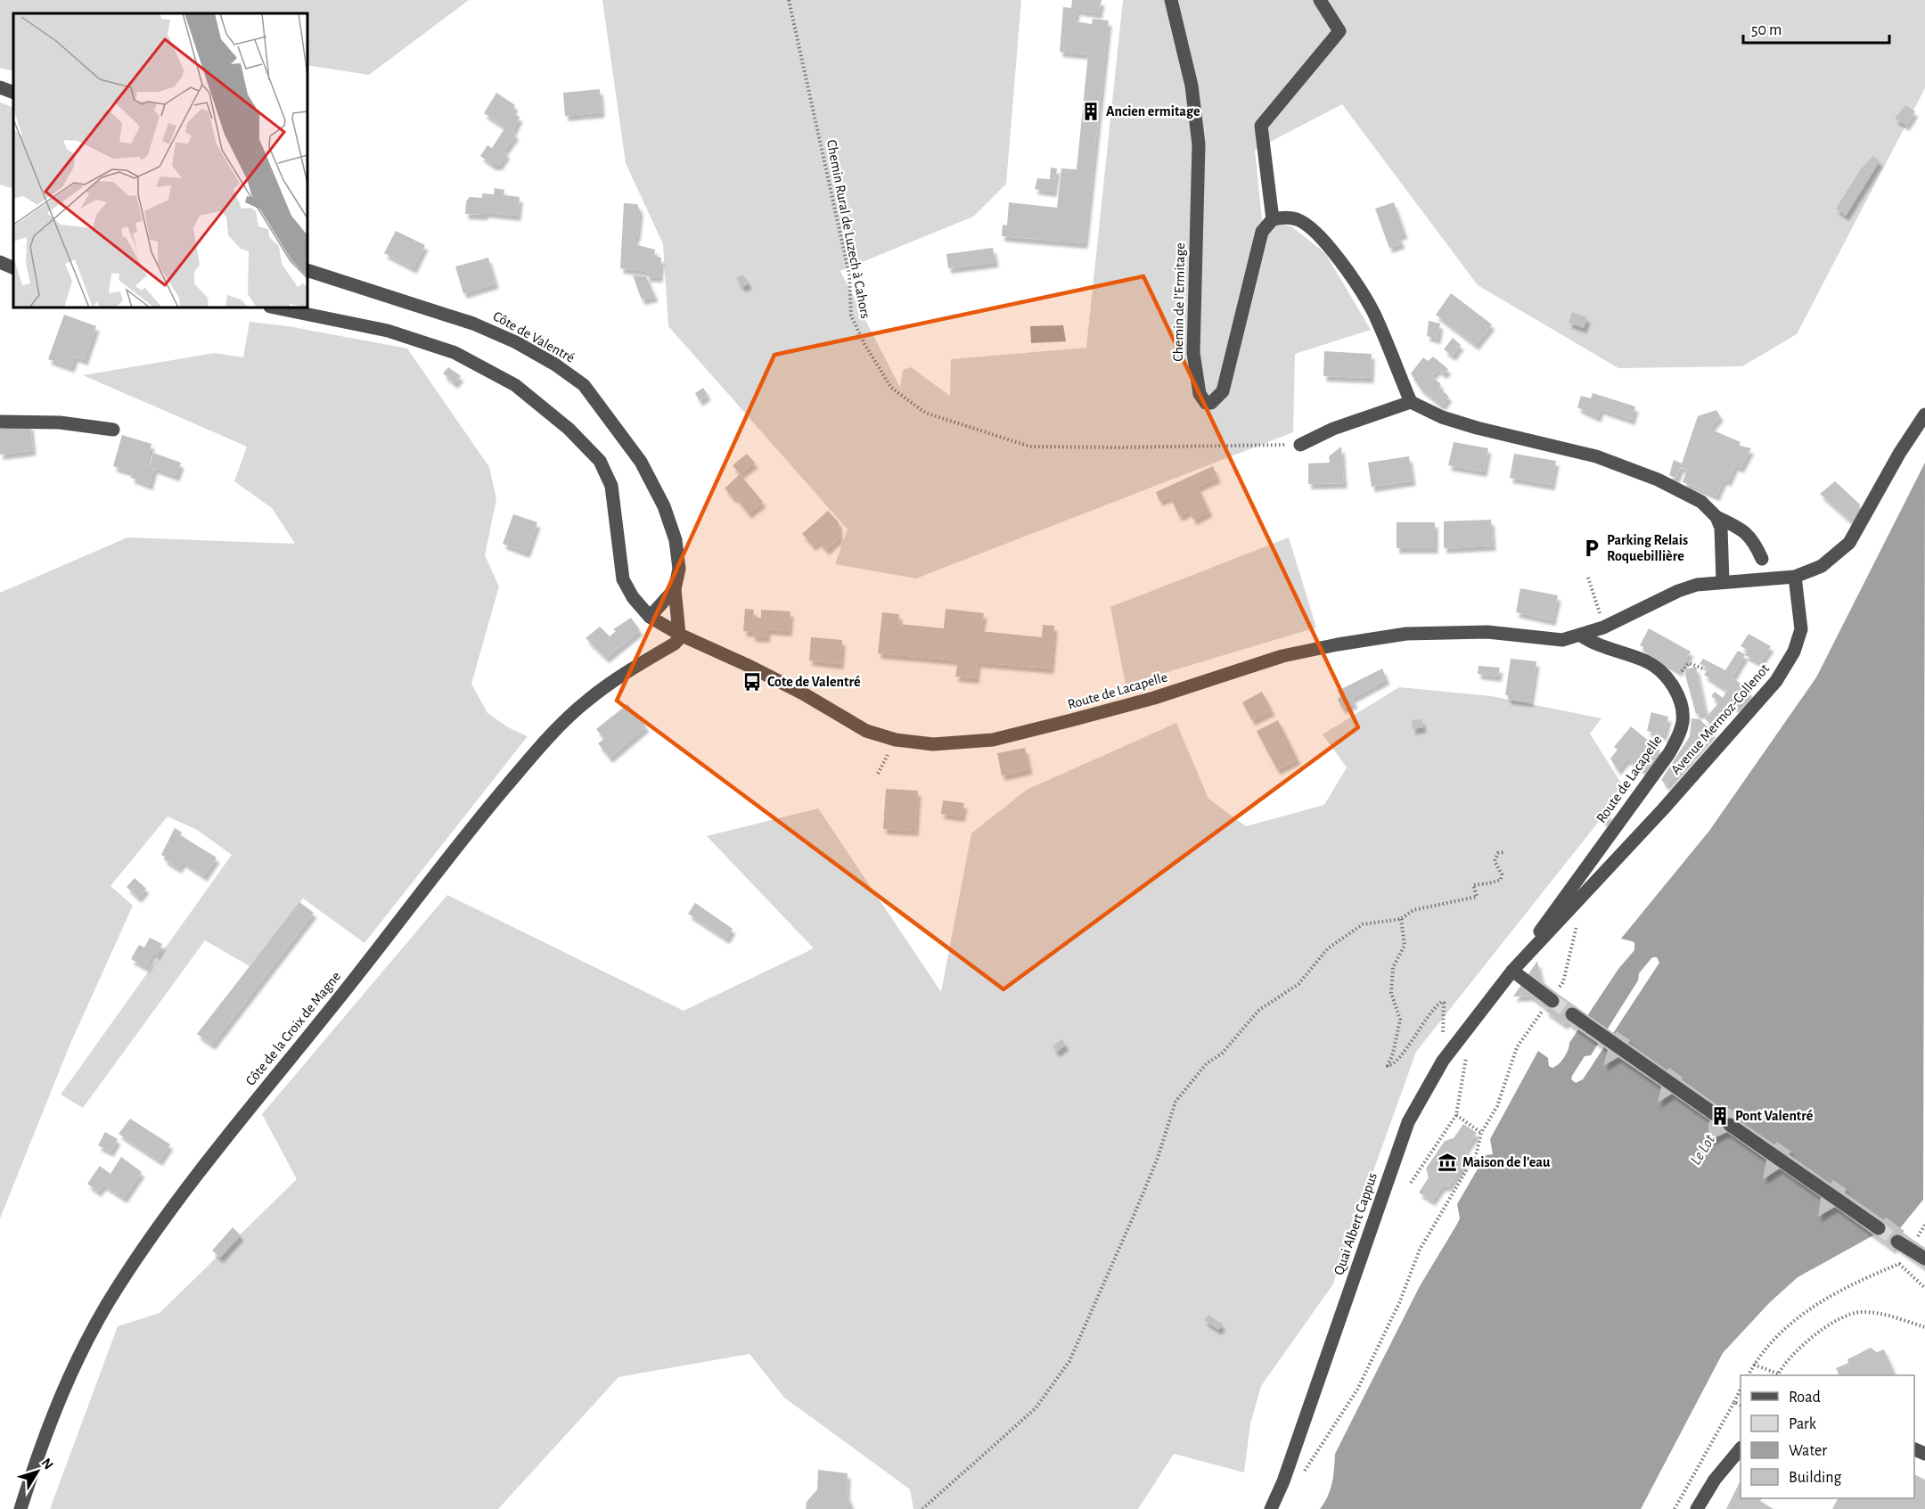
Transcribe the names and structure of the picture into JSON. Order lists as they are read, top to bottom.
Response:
{
  "streets": {
    "street": [
      "Chemin de l'Ermitage",
      "Côte de Valentré",
      "Route de Lacapelle",
      "Avenue Mermoz-Collenot",
      "Côte de la Croix de Magne",
      "Quai Albert Cappus"
    ],
    "path": ["Chemin Rural de Luzech à Cahors"]
  },
  "crossings": [
    ["Côte de Valentré", "Route de Lacapelle"],
    ["Côte de Valentré", "Côte de la Croix de Magne"],
    ["Route de Lacapelle", "Avenue Mermoz-Collenot"],
    ["Route de Lacapelle", "Côte de la Croix de Magne"],
    ["Route de Lacapelle", "Quai Albert Cappus"],
    ["Avenue Mermoz-Collenot", "Quai Albert Cappus"]
  ],
  "water": ["Le Lot"],
  "places": {
    "building": ["Ancien ermitage", "Pont Valentré"],
    "parking": ["Parking Relais Roquebillière"],
    "bus stop": ["Cote de Valentré"],
    "museum": ["Maison de l'eau"]
  },
  "legend": [
    "Road",
    "Park",
    "Water",
    "Building"
  ],
  "scale_bar": "50 m",
  "north": "top right"
}
